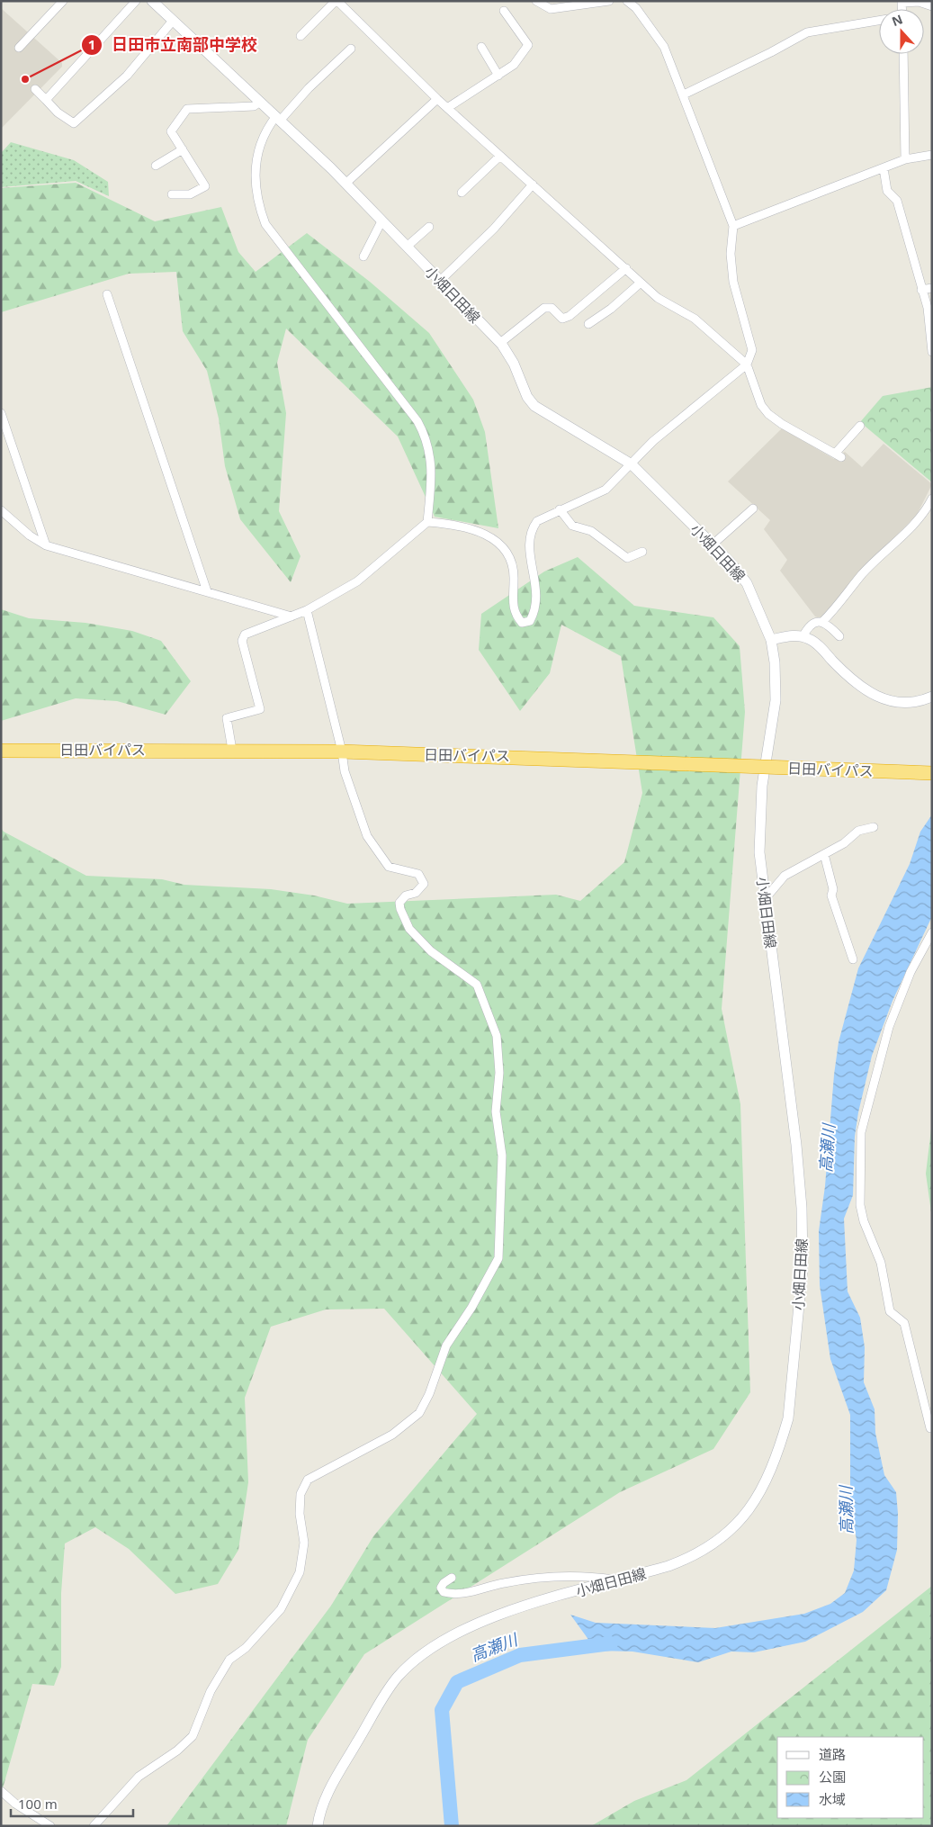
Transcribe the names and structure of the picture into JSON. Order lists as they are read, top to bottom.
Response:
{
  "streets": {
    "highway": ["日田バイパス"],
    "main road": ["小畑日田線"]
  },
  "water": ["高瀬川"],
  "places": ["日田市立南部中学校"],
  "legend": ["道路", "公園", "水域"],
  "scale_bar": "100 m",
  "north": "top"
}
